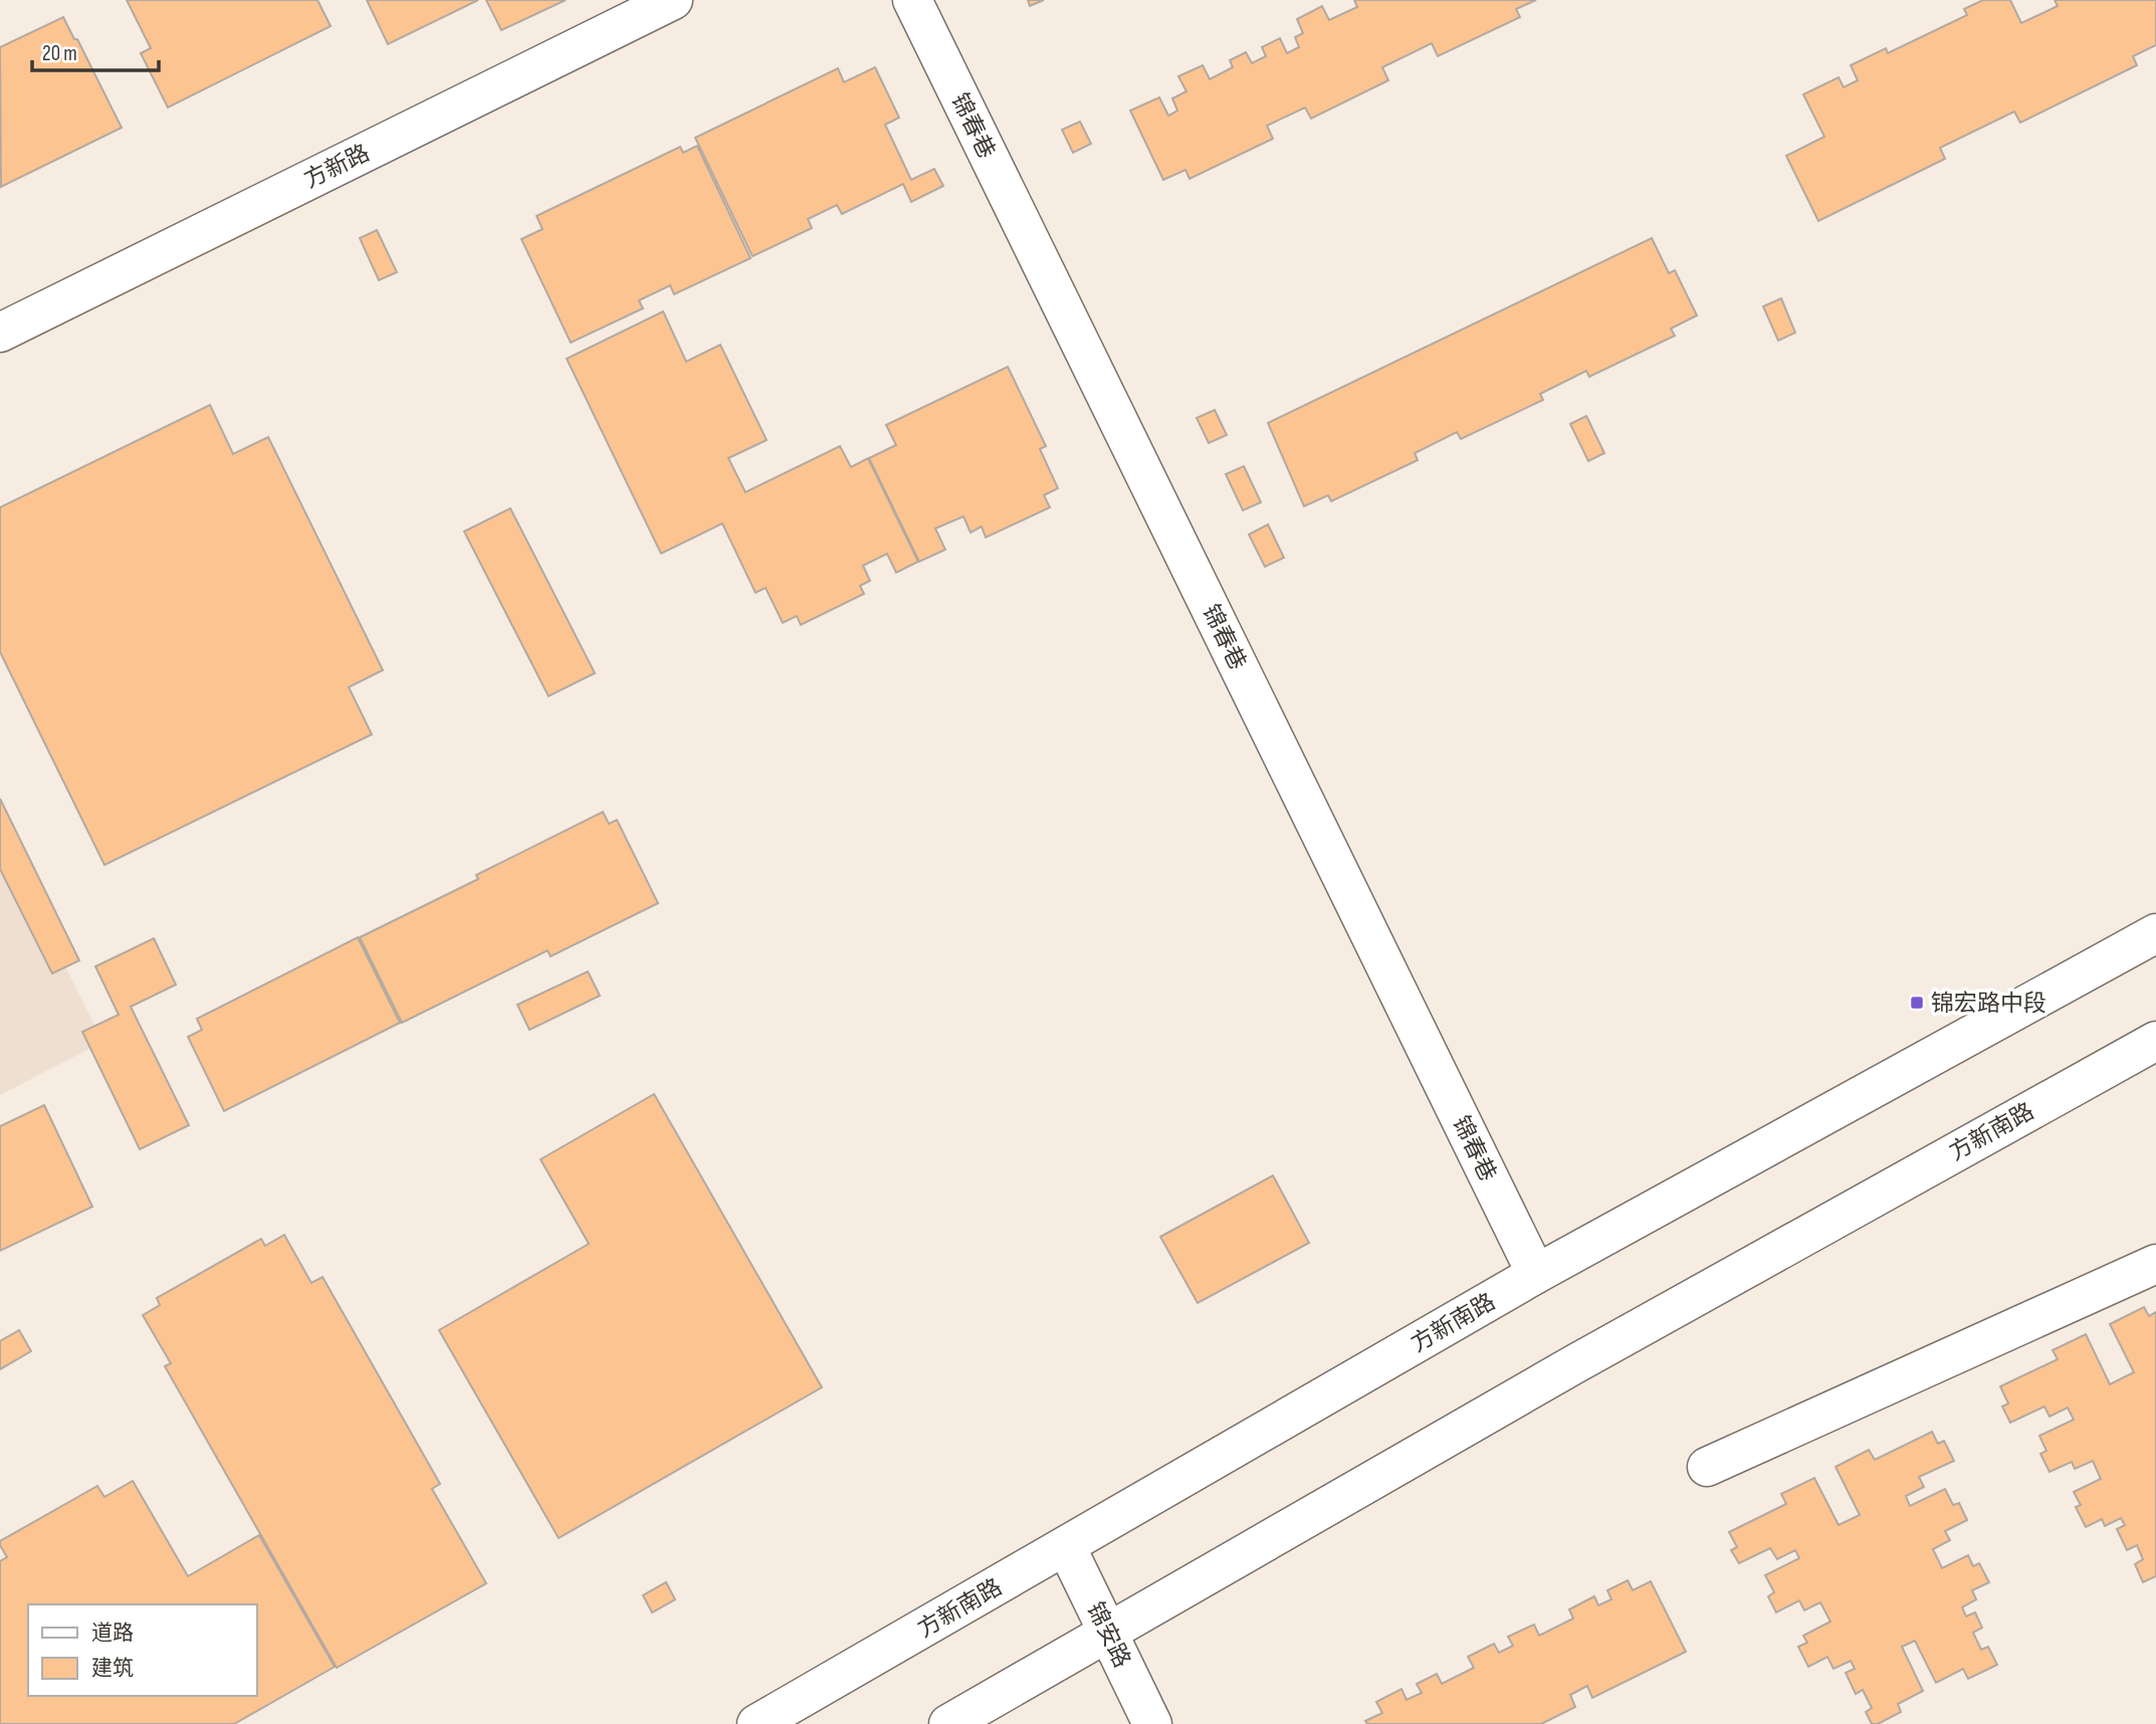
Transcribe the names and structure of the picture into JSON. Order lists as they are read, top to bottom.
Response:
{
  "streets": {
    "main road": [
      "锦春巷",
      "方新路",
      "方新南路",
      "锦安路"
    ]
  },
  "crossings": [
    ["锦春巷", "方新南路"],
    ["方新南路", "锦安路"]
  ],
  "places": {
    "transit": ["锦宏路中段"]
  },
  "legend": ["道路", "建筑"],
  "scale_bar": "20 m"
}
